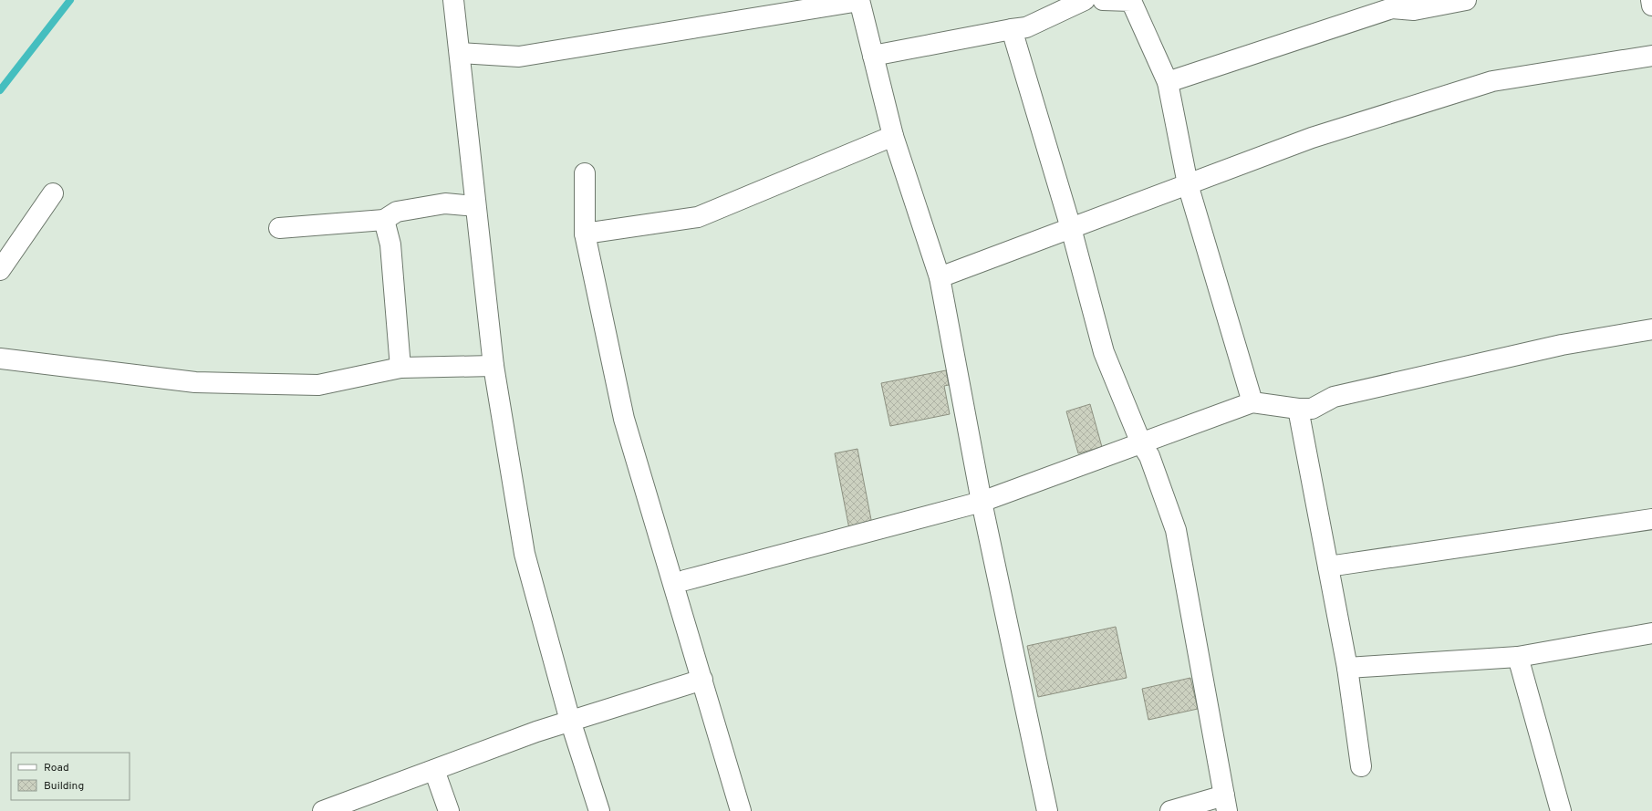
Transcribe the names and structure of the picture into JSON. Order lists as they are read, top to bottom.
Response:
{
  "legend": ["Road", "Building"]
}
